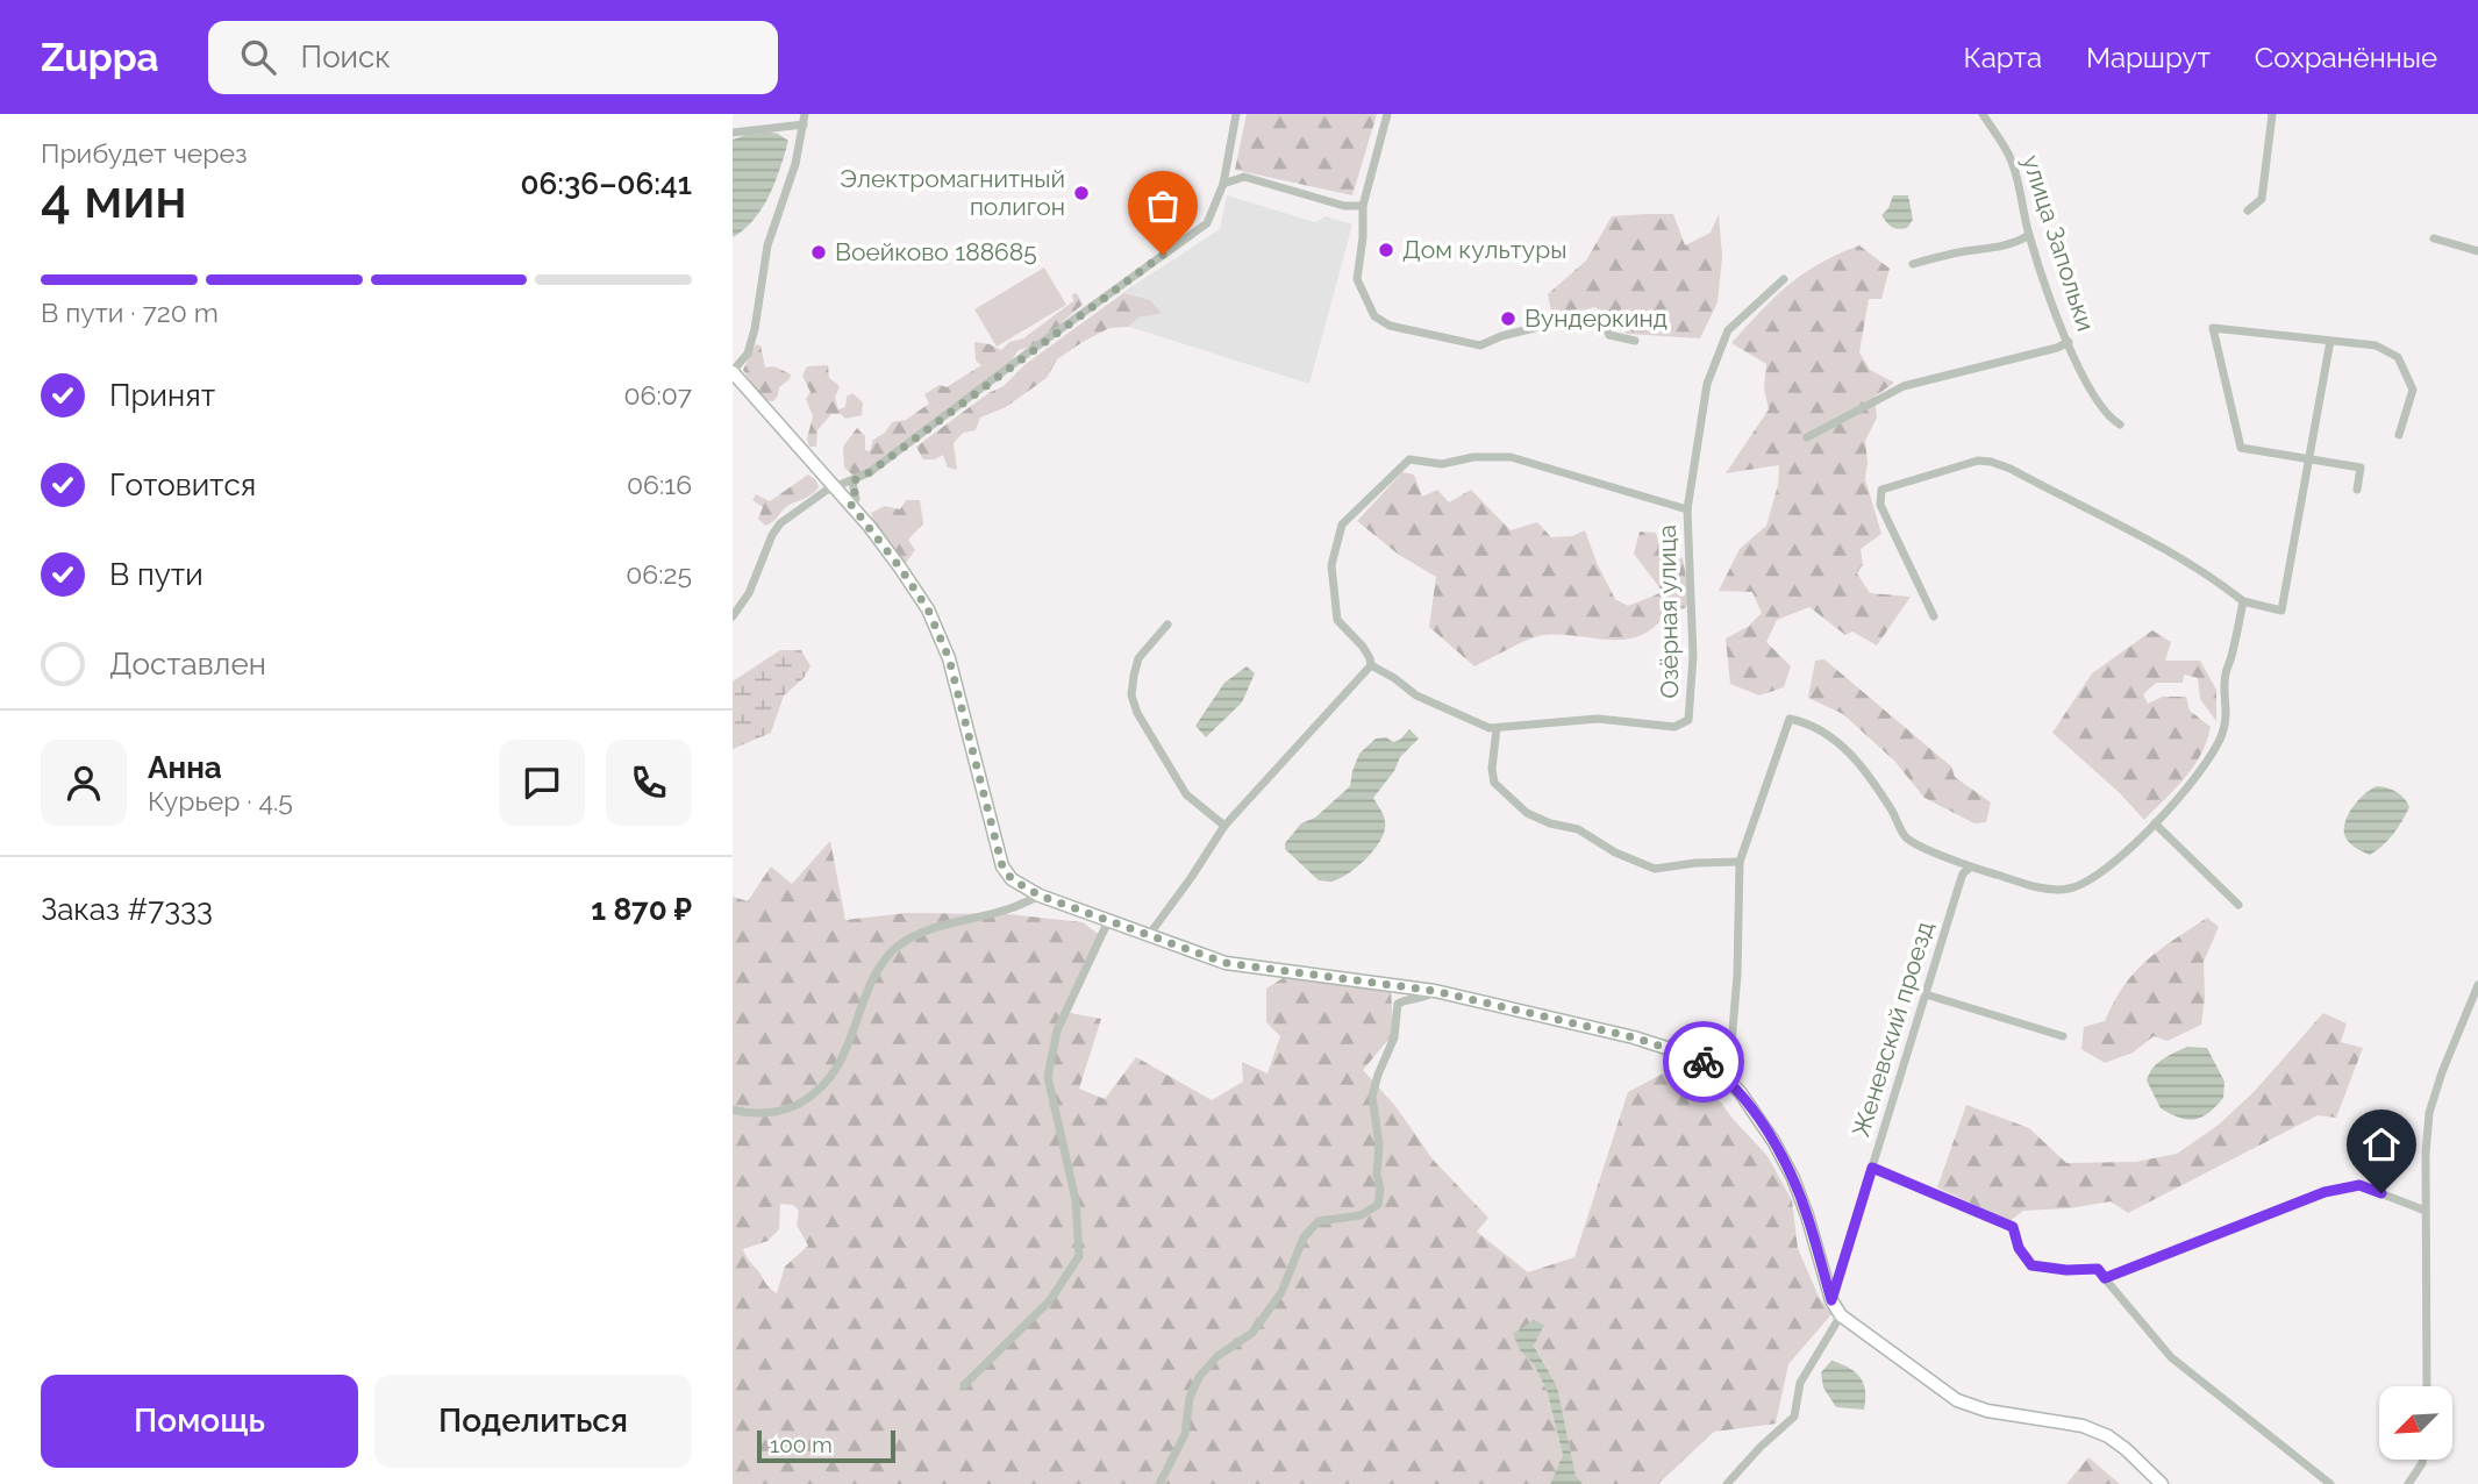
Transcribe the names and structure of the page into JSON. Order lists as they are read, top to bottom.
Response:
{
  "streets": {
    "street": ["улица Запольки", "Озёрная улица", "Женевский проезд"]
  },
  "places": [
    "Электромагнитный полигон",
    "Дом культуры",
    "Воейково 188685",
    "Вундеркинд"
  ],
  "scale_bar": "100 m",
  "north": "bottom left",
  "page": {
    "header": "Zuppa",
    "search": "Поиск",
    "nav": ["Карта", "Маршрут", "Сохранённые"],
    "heading": ["4 мин", "Прибудет через", "06:36–06:41"],
    "panel": [
      "Анна",
      "Курьер · 4.5",
      "Заказ #7333",
      "1 870 ₽"
    ],
    "bar": "В пути · 720 m",
    "list": [
      ["Принят", "06:07"],
      ["Готовится", "06:16"],
      ["В пути", "06:25"],
      "Доставлен"
    ],
    "buttons": ["Помощь", "Поделиться"],
    "scale": "100 m"
  }
}
